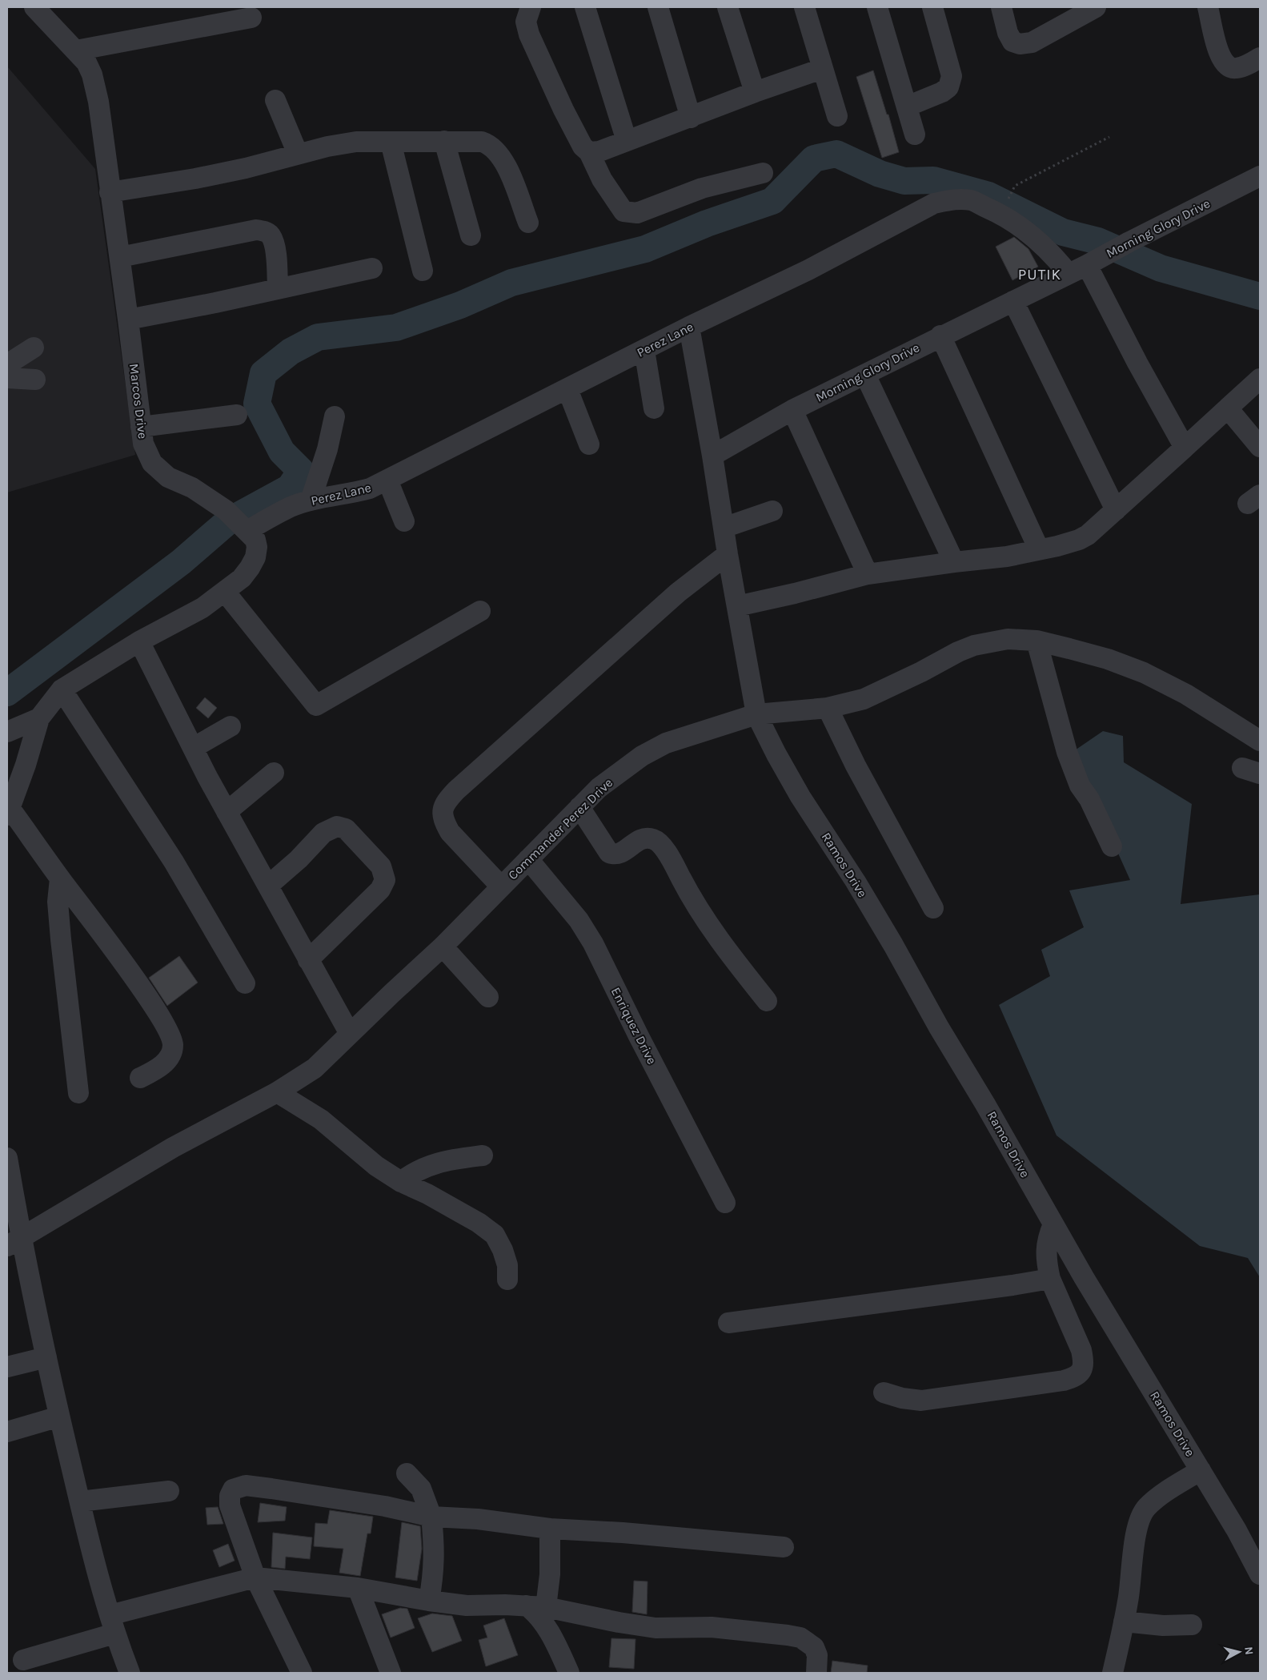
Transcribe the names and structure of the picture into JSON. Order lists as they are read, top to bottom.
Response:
{
  "streets": {
    "street": [
      "Morning Glory Drive",
      "Perez Lane",
      "Marcos Drive",
      "Commander Perez Drive",
      "Ramos Drive",
      "Enriquez Drive"
    ]
  },
  "crossings": [
    ["Morning Glory Drive", "Perez Lane"],
    ["Perez Lane", "Marcos Drive"],
    ["Commander Perez Drive", "Ramos Drive"],
    ["Commander Perez Drive", "Enriquez Drive"]
  ],
  "districts": ["PUTIK"],
  "north": "right"
}
